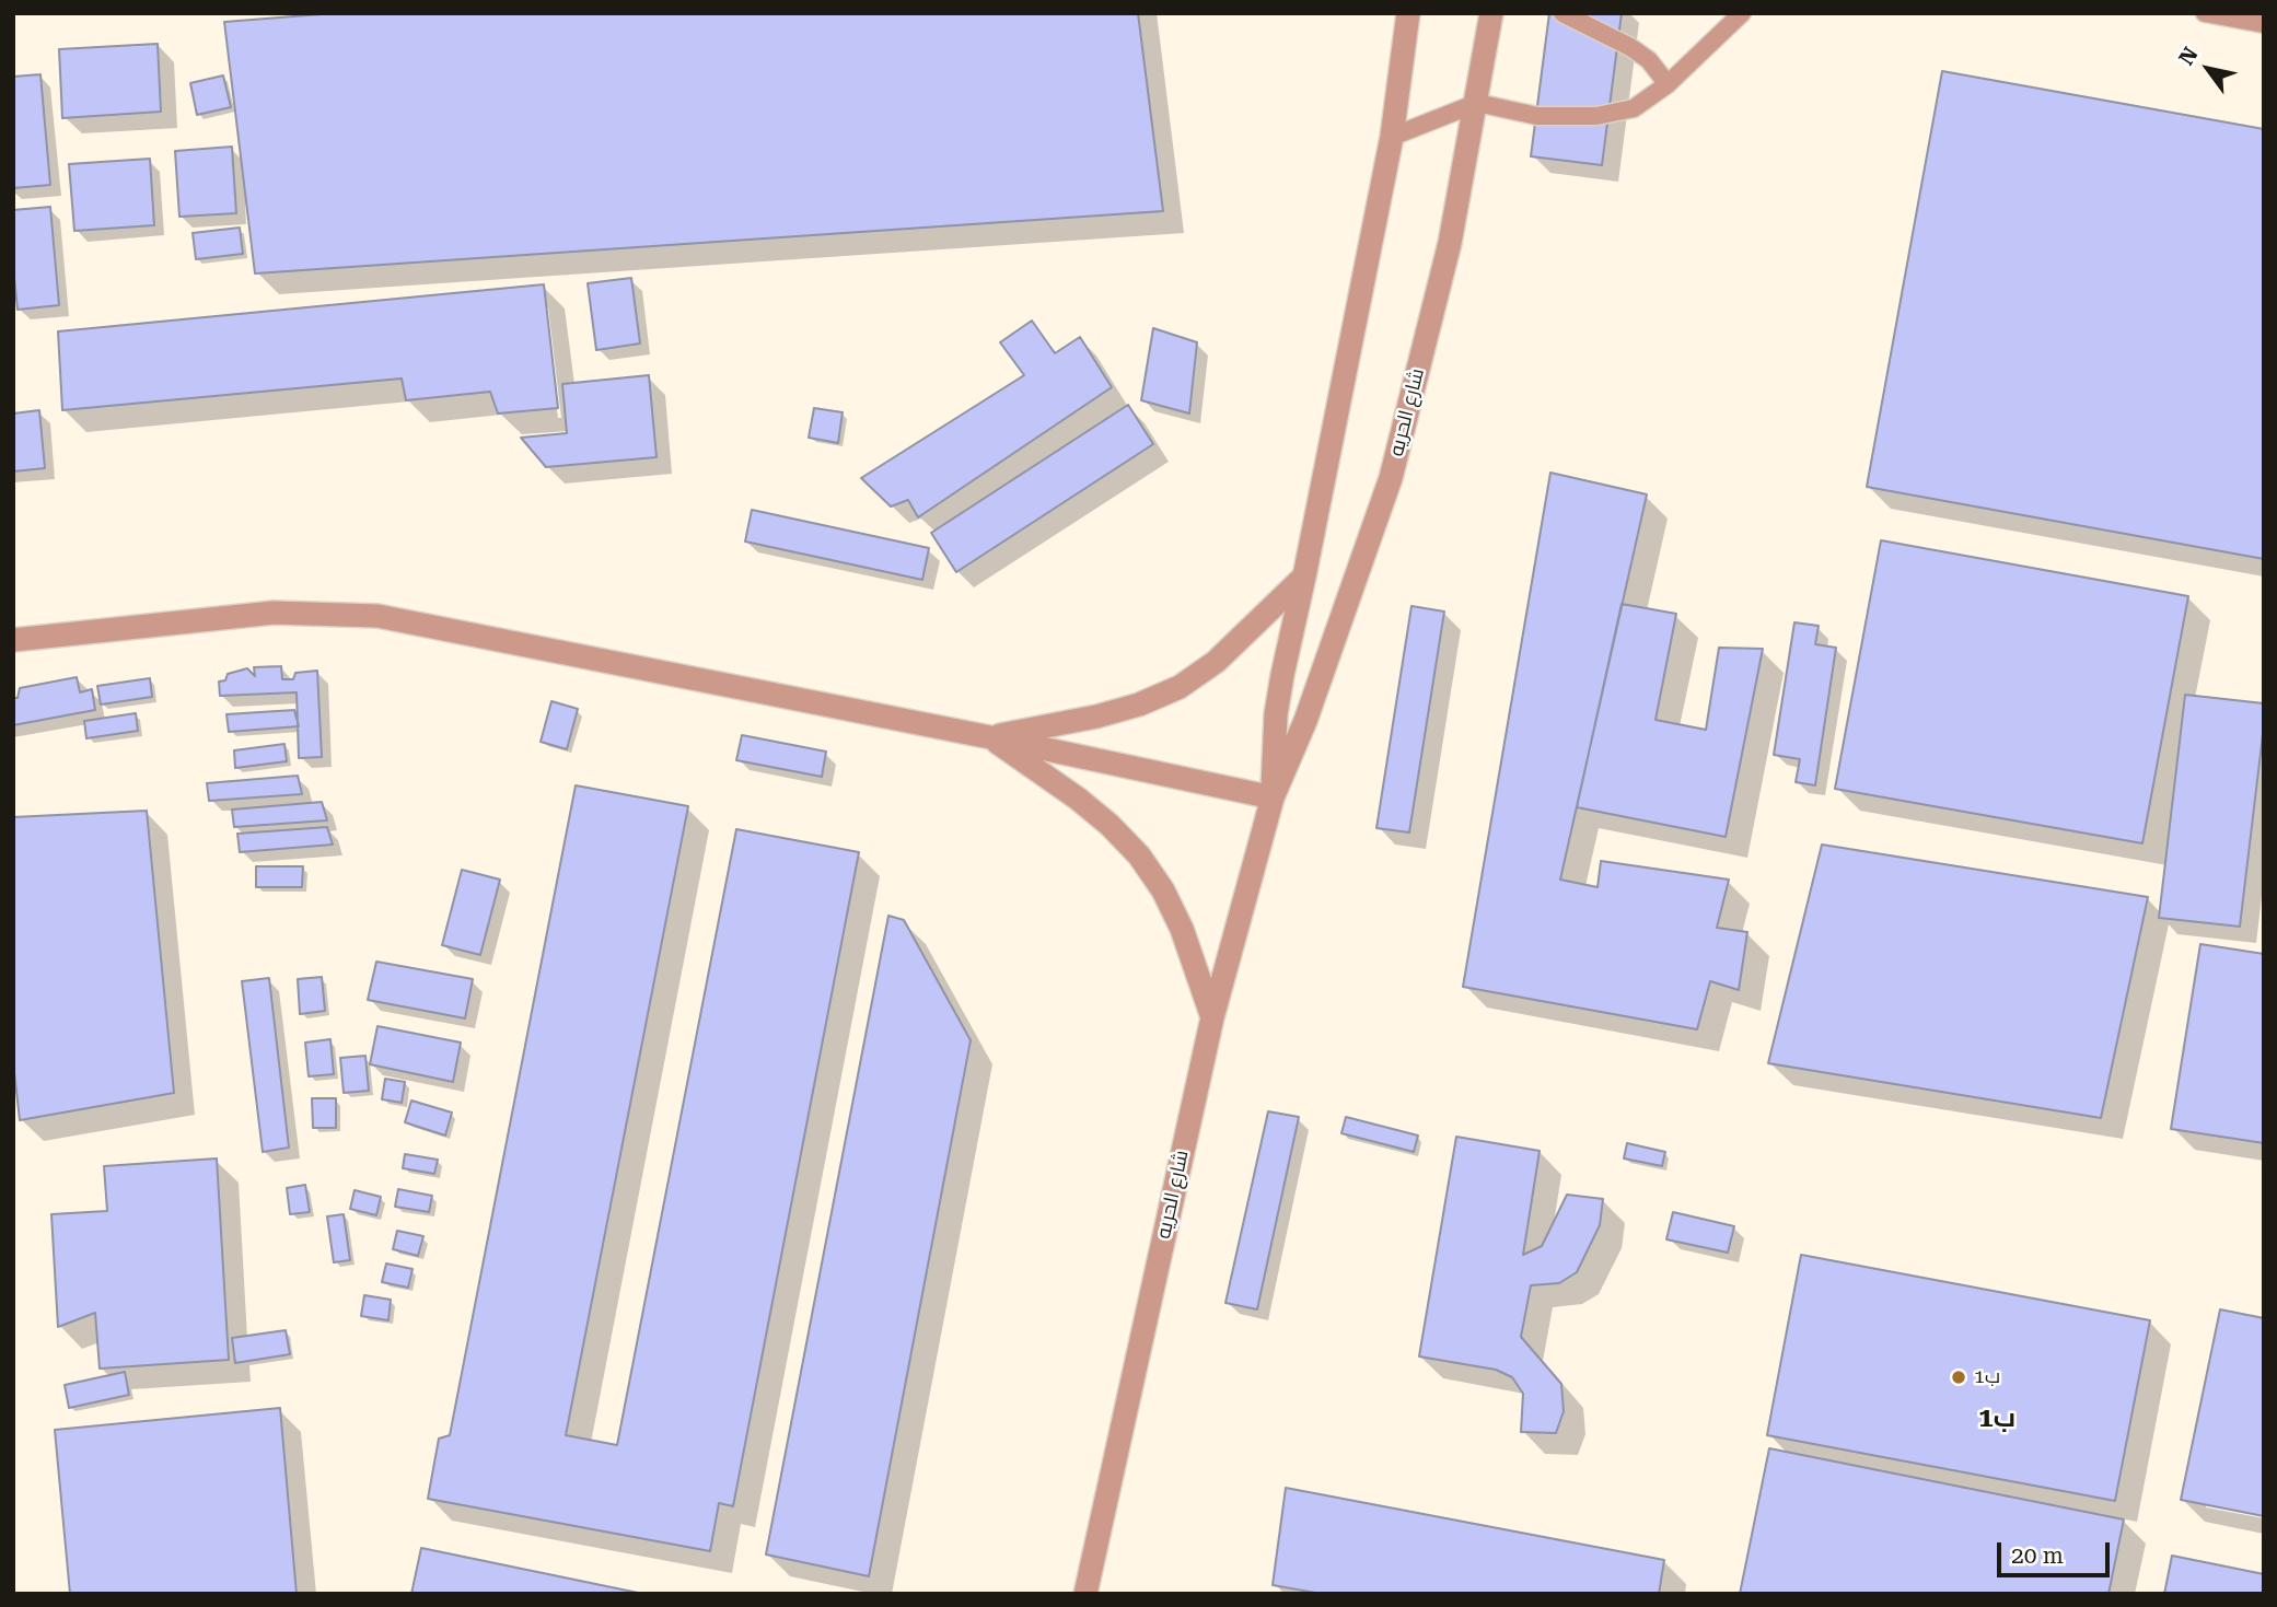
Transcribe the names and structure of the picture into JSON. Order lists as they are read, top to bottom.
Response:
{
  "streets": {
    "street": ["شارع الحريه"]
  },
  "districts": ["ب1"],
  "places": ["ب1"],
  "scale_bar": "20 m",
  "north": "top left"
}
